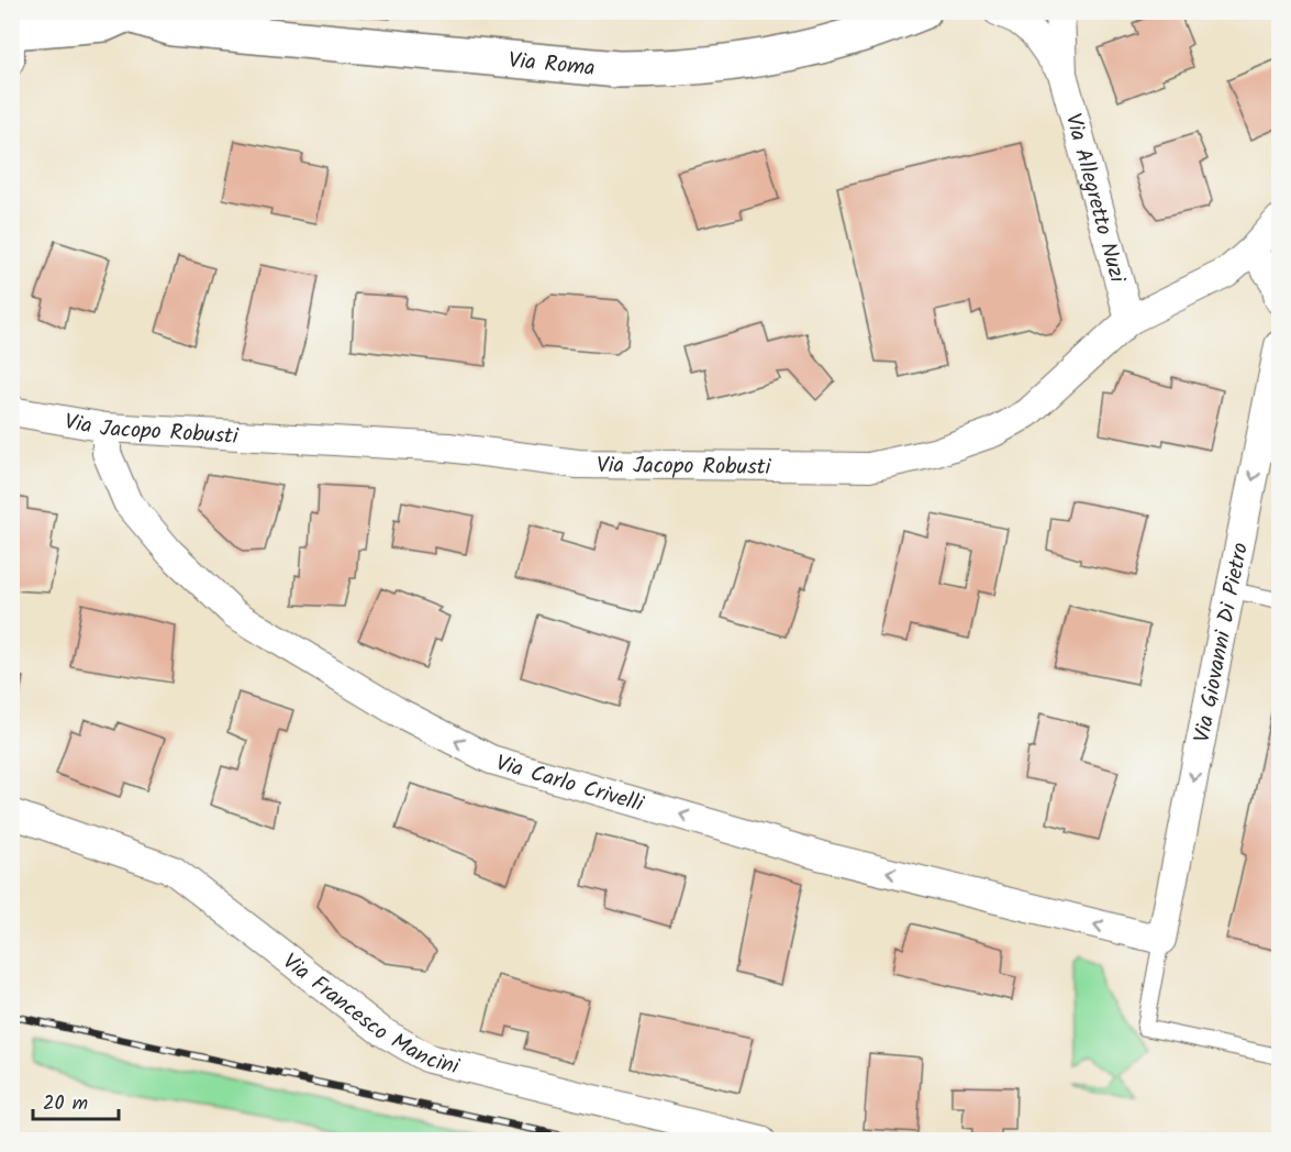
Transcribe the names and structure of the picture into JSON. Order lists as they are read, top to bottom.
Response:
{
  "streets": {
    "main road": ["Via Roma"],
    "street": [
      "Via Allegretto Nuzi",
      "Via Jacopo Robusti",
      "Via Giovanni Di Pietro",
      "Via Carlo Crivelli",
      "Via Francesco Mancini"
    ]
  },
  "crossings": [
    ["Via Allegretto Nuzi", "Via Jacopo Robusti"],
    ["Via Jacopo Robusti", "Via Carlo Crivelli"],
    ["Via Giovanni Di Pietro", "Via Carlo Crivelli"]
  ],
  "one_way": ["Via Giovanni Di Pietro", "Via Carlo Crivelli"],
  "scale_bar": "20 m"
}
